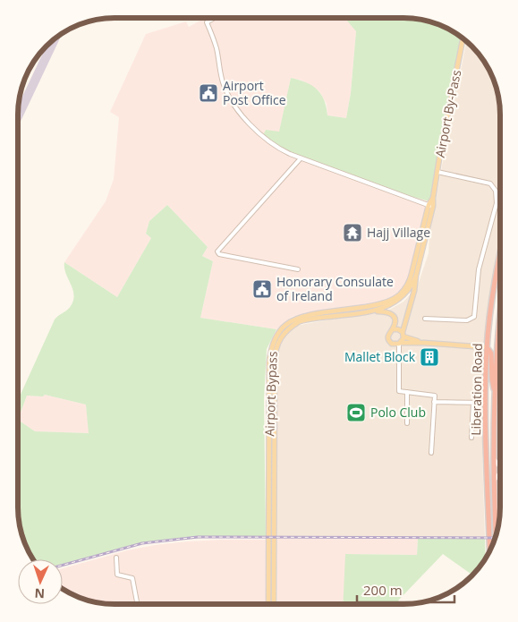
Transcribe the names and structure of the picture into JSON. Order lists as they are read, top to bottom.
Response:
{
  "streets": {
    "highway": ["Liberation Road"],
    "main road": ["Airport By-Pass", "Airport Bypass"]
  },
  "crossings": [
    ["Airport By-Pass", "Airport Bypass"]
  ],
  "places": {
    "public building": ["Airport Post Office", "Honorary Consulate of Ireland"],
    "temple": ["Hajj Village"],
    "building": ["Mallet Block"],
    "sports": ["Polo Club"]
  },
  "scale_bar": "200 m",
  "north": "bottom"
}
